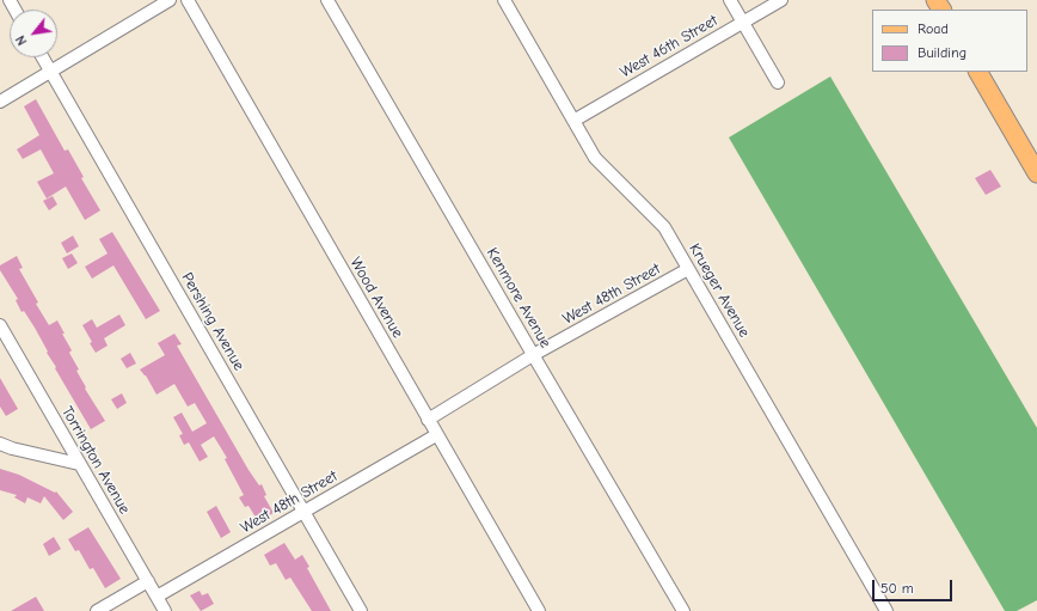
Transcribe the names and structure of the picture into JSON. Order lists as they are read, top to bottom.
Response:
{
  "streets": {
    "street": [
      "West 46th Street",
      "Krueger Avenue",
      "West 48th Street",
      "Wood Avenue",
      "Kenmore Avenue",
      "Pershing Avenue",
      "Torrington Avenue"
    ]
  },
  "crossings": [
    ["West 46th Street", "Krueger Avenue"],
    ["Krueger Avenue", "West 48th Street"],
    ["West 48th Street", "Wood Avenue"],
    ["West 48th Street", "Kenmore Avenue"],
    ["West 48th Street", "Pershing Avenue"],
    ["West 48th Street", "Torrington Avenue"]
  ],
  "legend": ["Road", "Building"],
  "scale_bar": "50 m",
  "north": "bottom left"
}
